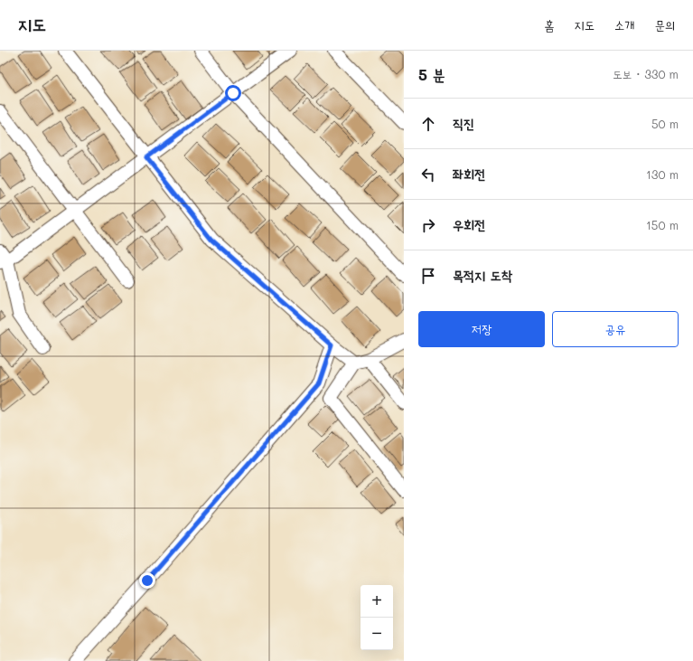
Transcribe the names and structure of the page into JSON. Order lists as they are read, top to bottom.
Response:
{
  "page": {
    "header": "지도",
    "nav": [
      "홈",
      "지도",
      "소개",
      "문의"
    ],
    "heading": ["5 분", "도보 · 330 m"],
    "list": [
      ["직진", "50 m"],
      ["좌회전", "130 m"],
      ["우회전", "150 m"],
      "목적지 도착"
    ],
    "buttons": ["저장", "공유"],
    "map_buttons": ["+", "−"]
  }
}
